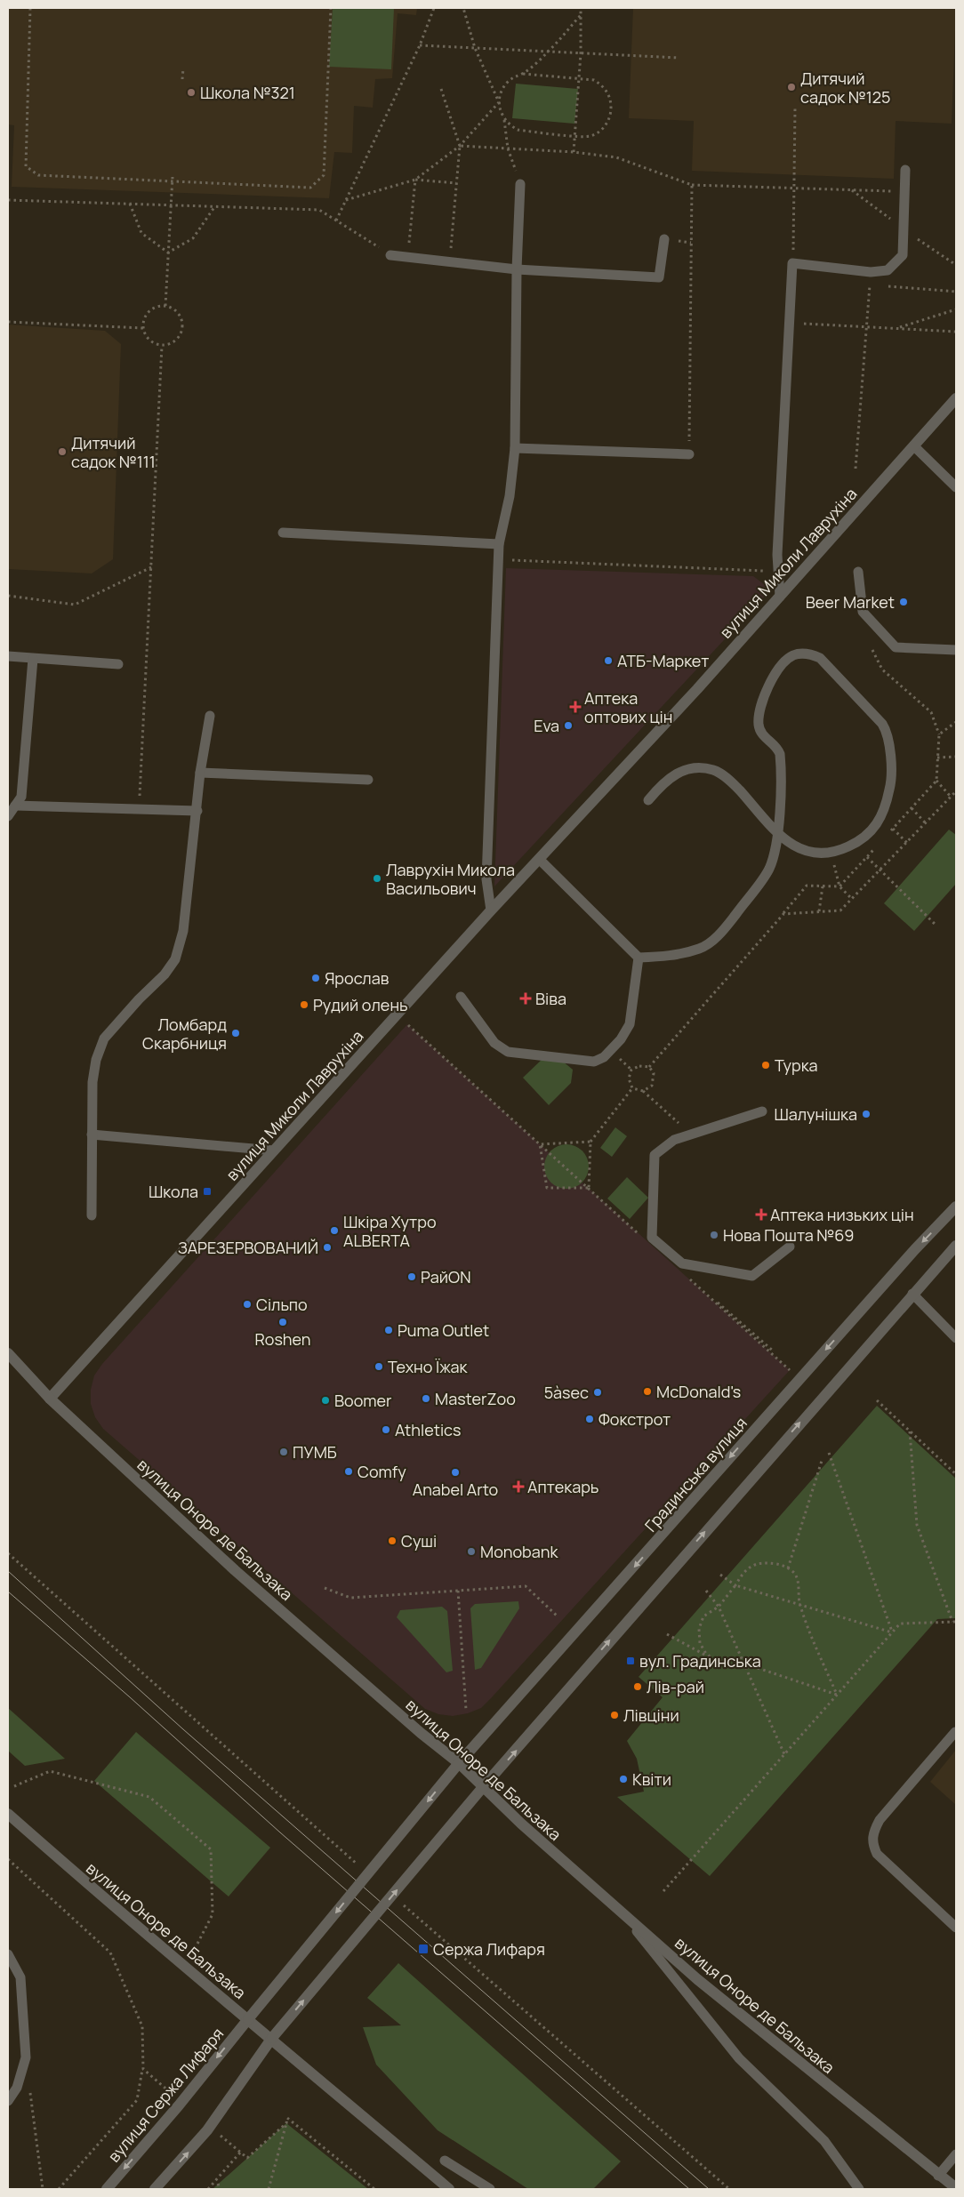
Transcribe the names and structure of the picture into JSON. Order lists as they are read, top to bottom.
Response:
{
  "streets": {
    "street": [
      "вулиця Миколи Лаврухіна",
      "Градинська вулиця",
      "вулиця Оноре де Бальзака",
      "вулиця Сержа Лифаря"
    ]
  },
  "crossings": [
    ["вулиця Миколи Лаврухіна", "вулиця Оноре де Бальзака"],
    ["Градинська вулиця", "вулиця Оноре де Бальзака"],
    ["Градинська вулиця", "вулиця Сержа Лифаря"],
    ["вулиця Оноре де Бальзака", "вулиця Сержа Лифаря"]
  ],
  "places": {
    "other": [
      "Дитячий садок №125",
      "Школа №321",
      "Дитячий садок №111",
      "Beer Market",
      "АТБ-Маркет",
      "Eva",
      "Лаврухін Микола Васильович",
      "Ярослав",
      "Рудий олень",
      "Ломбард Скарбниця",
      "Турка",
      "Шалунішка",
      "Шкіра Хутро ALBERTA",
      "Нова Пошта №69",
      "ЗАРЕЗЕРВОВАНИЙ",
      "РайON",
      "Сільпо",
      "Roshen",
      "Puma Outlet",
      "Техно Їжак",
      "McDonald's",
      "5àsec",
      "MasterZoo",
      "Boomer",
      "Фокстрот",
      "Athletics",
      "ПУМБ",
      "Comfy",
      "Anabel Arto",
      "Суші",
      "Monobank",
      "Лів-рай",
      "Лівціни",
      "Kвіти"
    ],
    "health": [
      "Аптека оптових цін",
      "Віва",
      "Аптека низьких цін",
      "Аптекарь"
    ],
    "transit": ["Школа", "вул. Градинська", "Сержа Лифаря"]
  }
}
